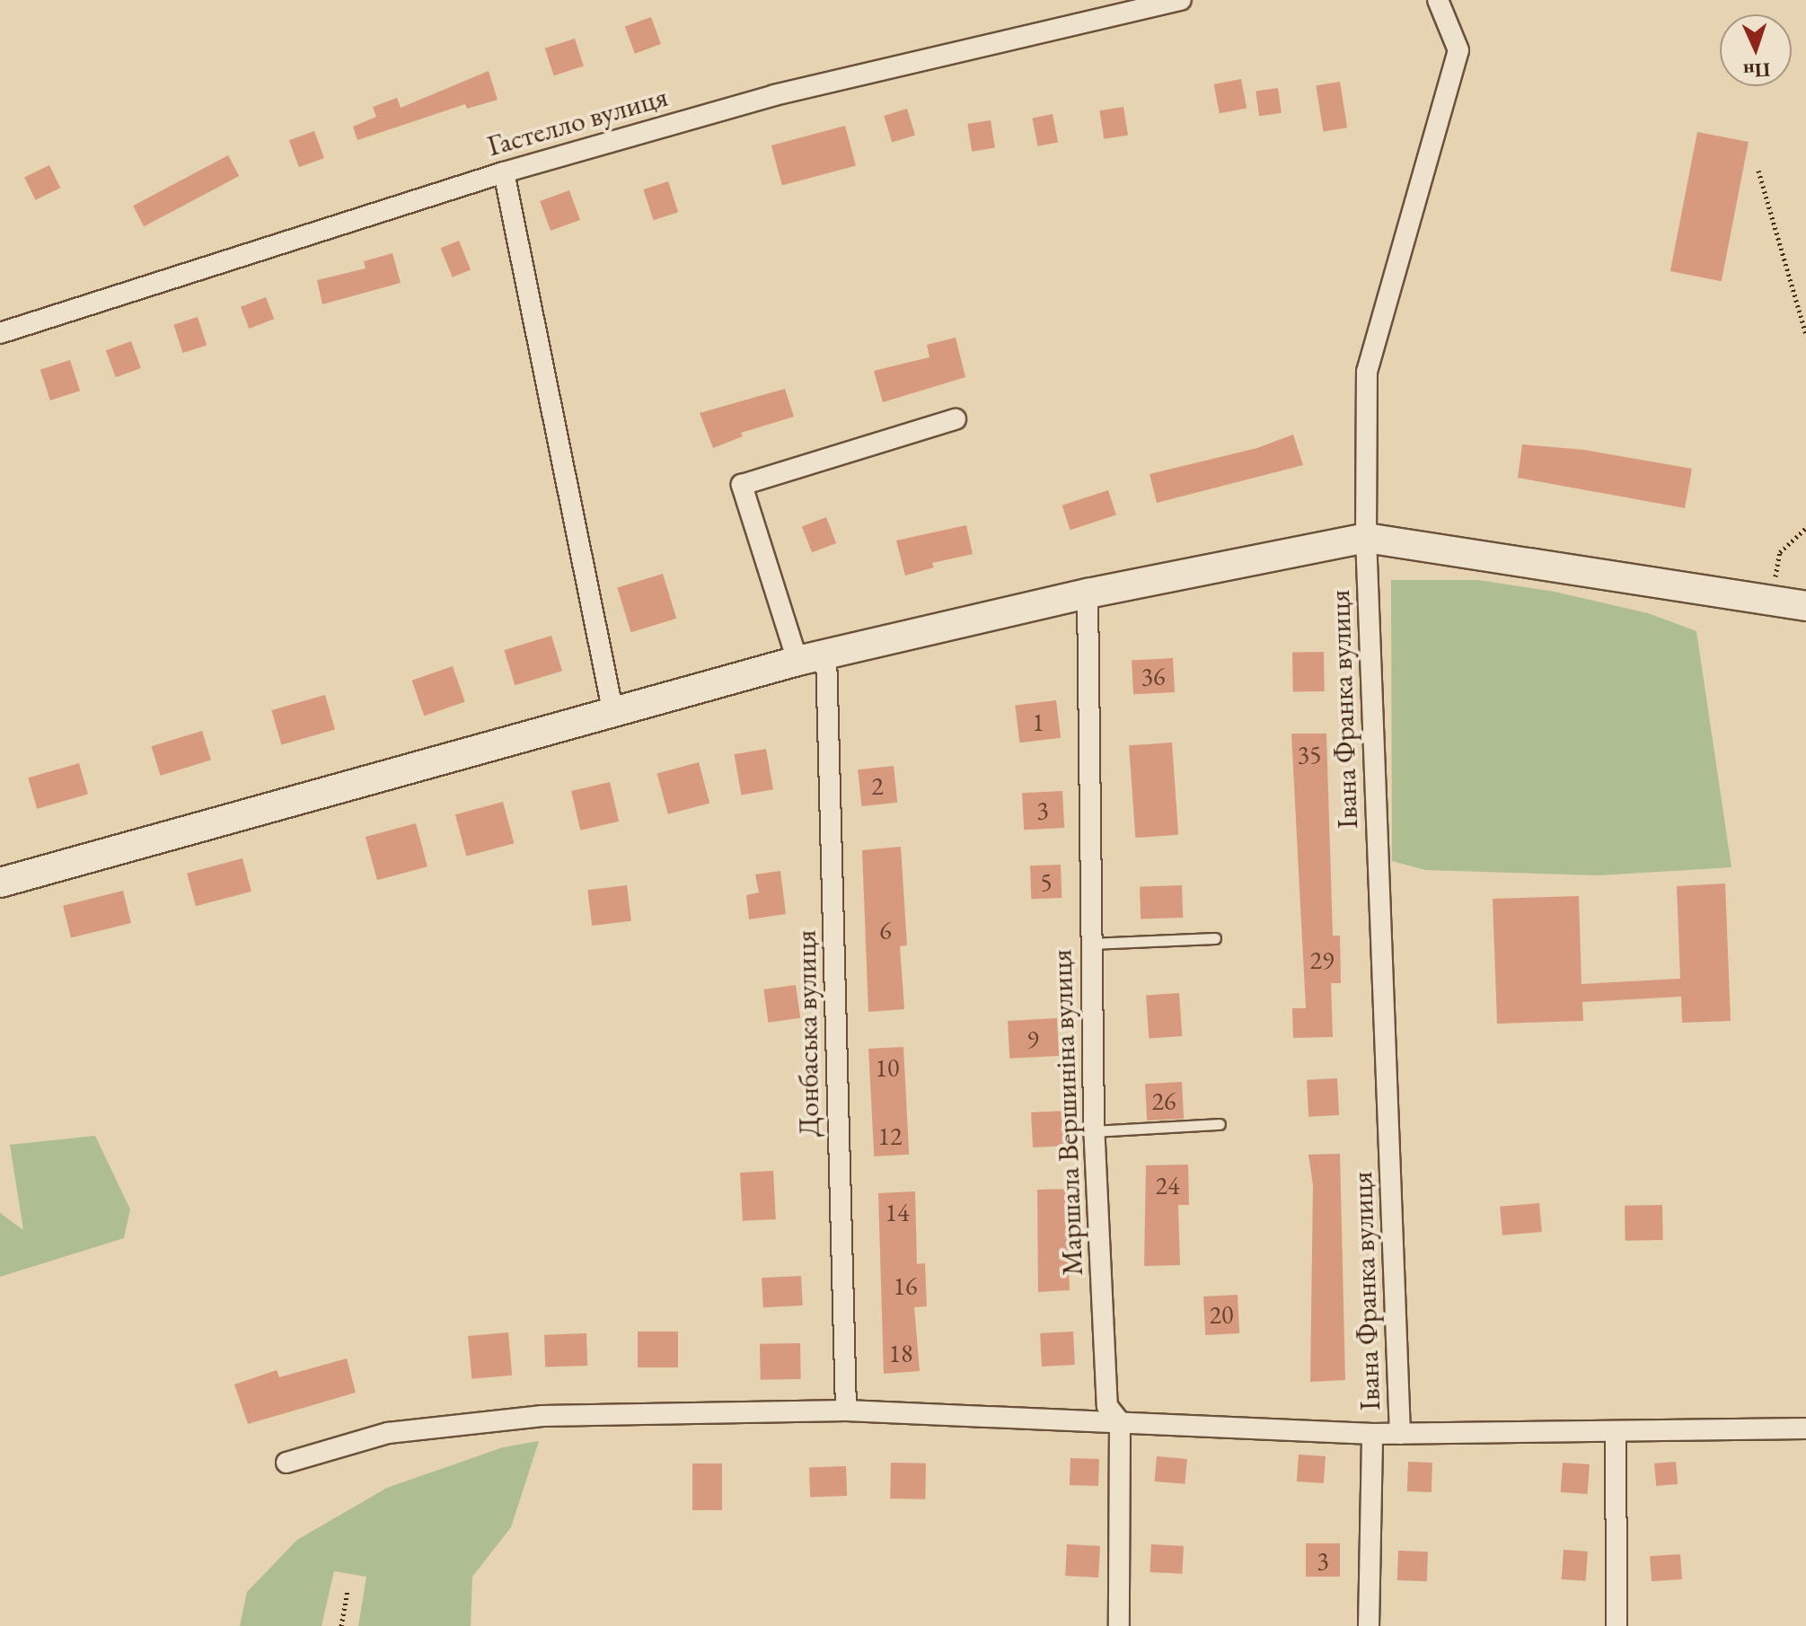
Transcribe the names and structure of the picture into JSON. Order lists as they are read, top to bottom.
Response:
{
  "streets": {
    "street": [
      "Гастелло вулиця",
      "Івана Франка вулиця",
      "Донбаська вулиця",
      "Маршала Вершиніна вулиця"
    ]
  },
  "house_numbers": [
    "36",
    "1",
    "35",
    "2",
    "3",
    "5",
    "6",
    "29",
    "9",
    "10",
    "26",
    "12",
    "24",
    "14",
    "16",
    "20",
    "18",
    "3"
  ],
  "north": "bottom"
}
